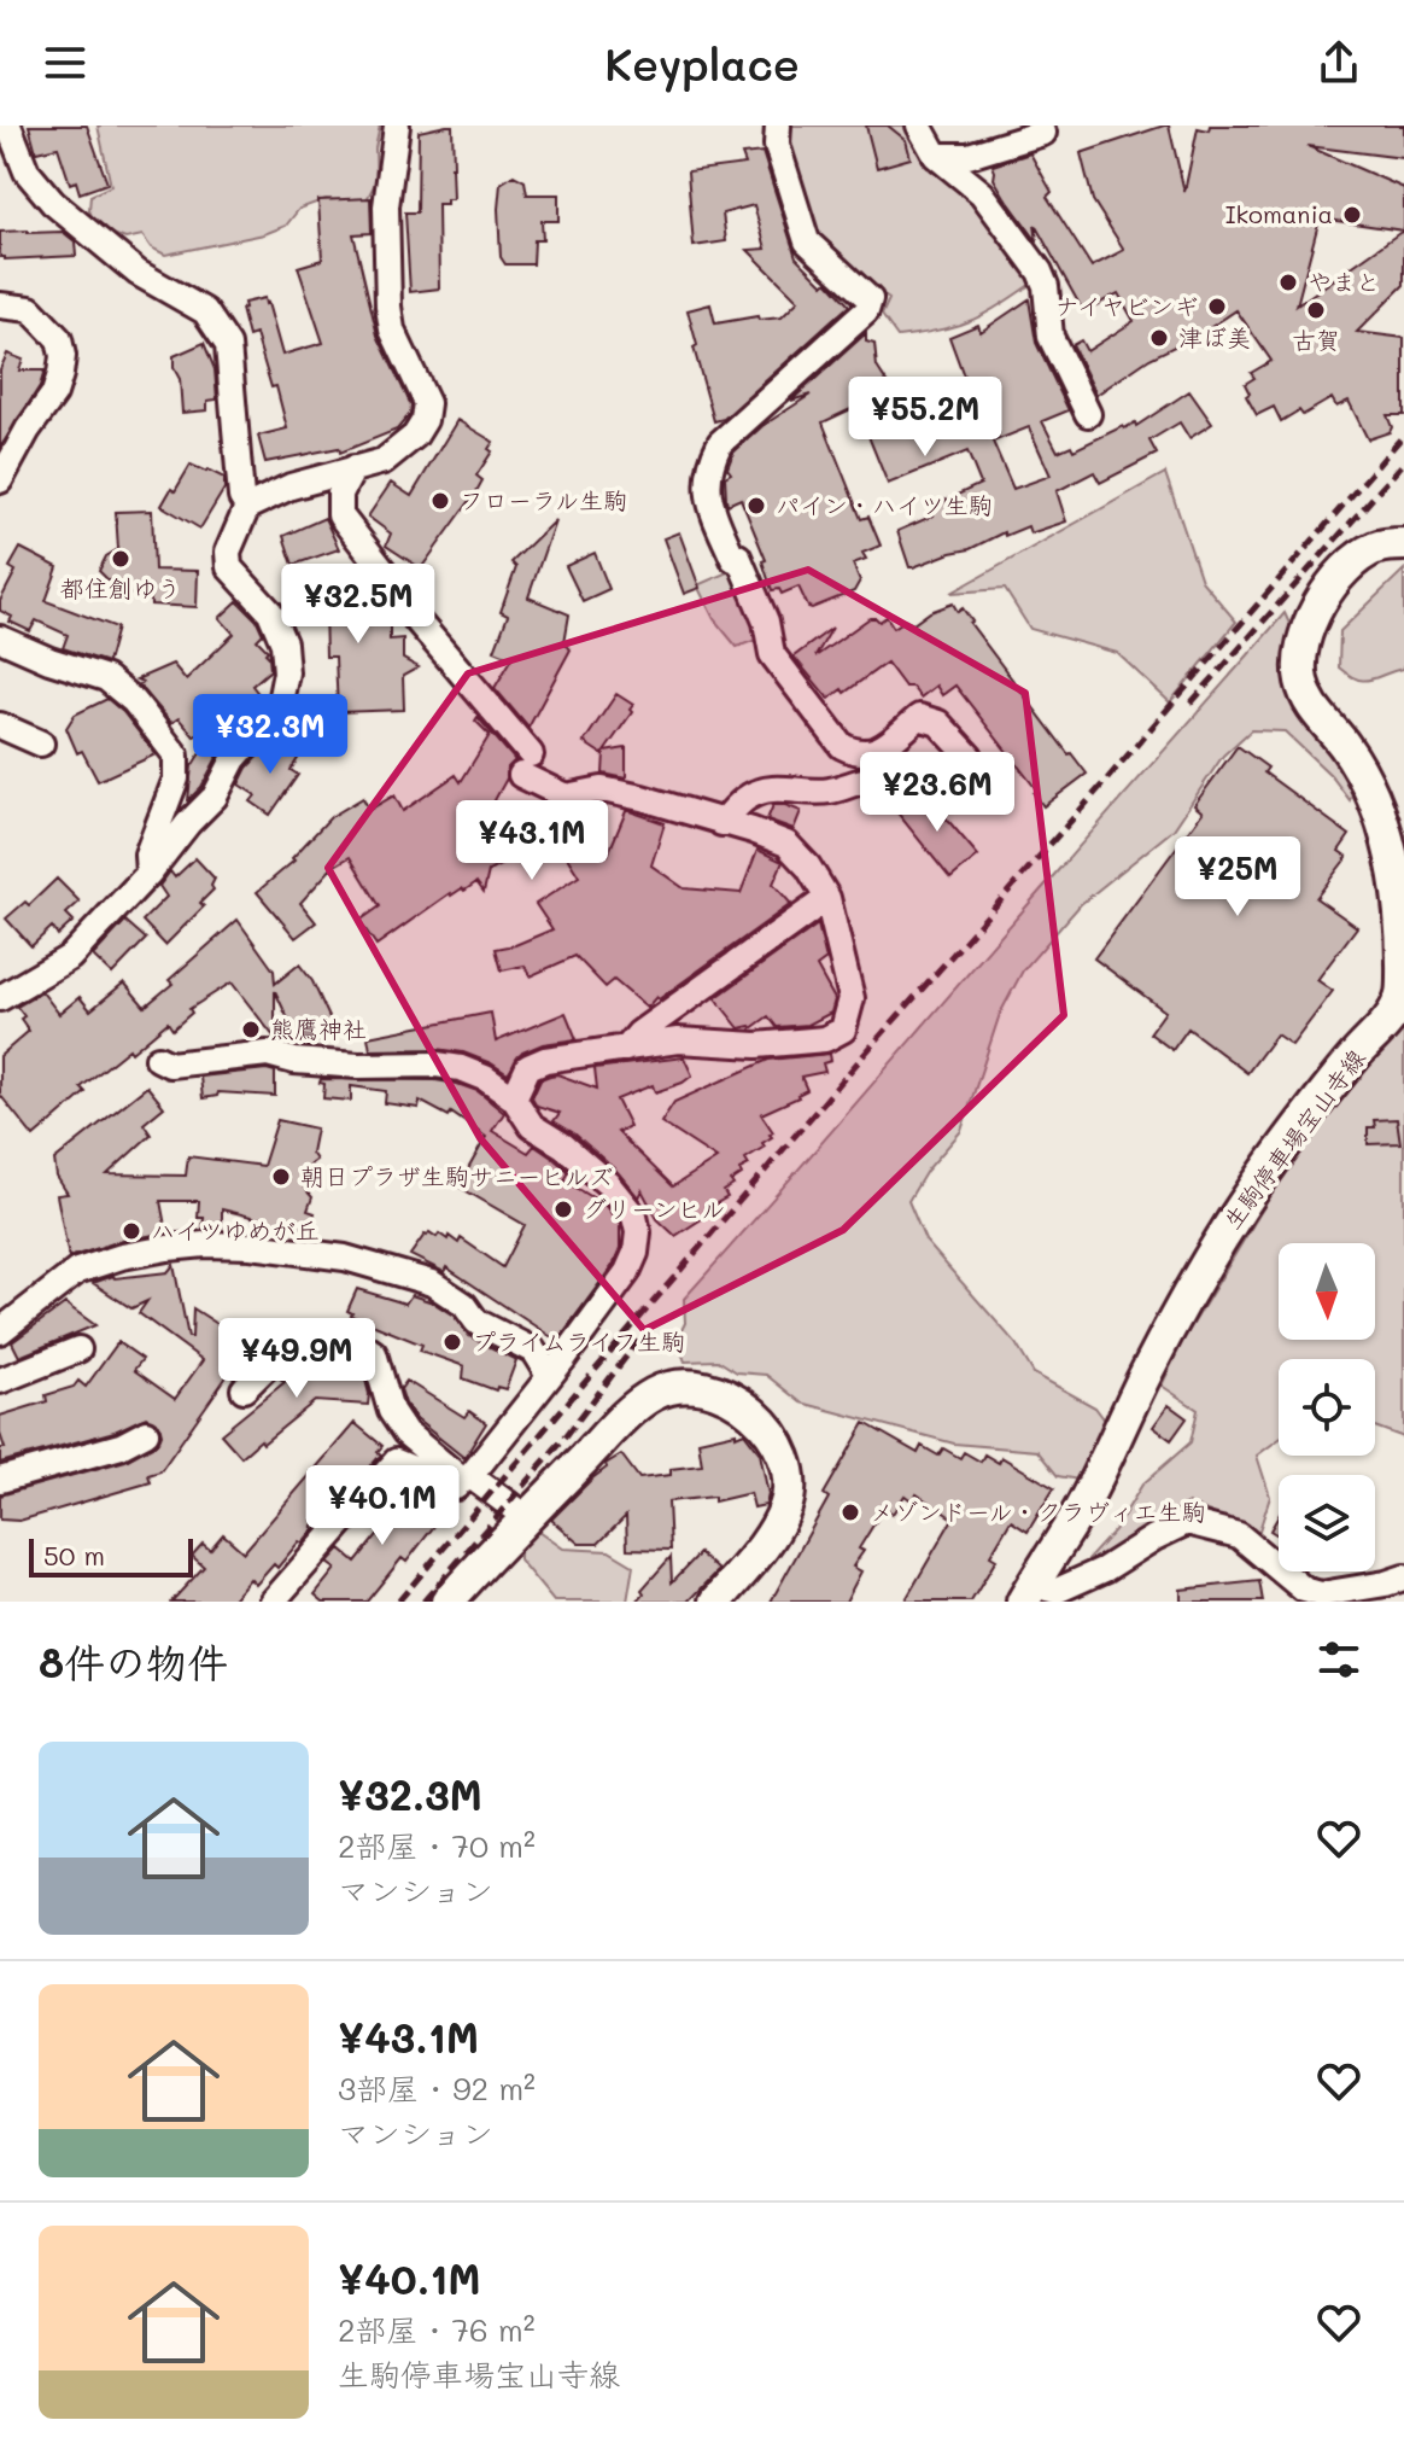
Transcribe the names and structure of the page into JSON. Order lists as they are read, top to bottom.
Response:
{
  "streets": {
    "main road": ["生駒停車場宝山寺線"]
  },
  "places": [
    "Ikomania",
    "やまと",
    "ナイヤビンギ",
    "古賀",
    "津ぼ美",
    "フローラル生駒",
    "パイン・ハイツ生駒",
    "都住創ゆう",
    "熊鷹神社",
    "朝日プラザ生駒サニーヒルズ",
    "グリーンヒル",
    "ハイツゆめが丘",
    "プライムライフ生駒",
    "メゾンドール・クラヴィエ生駒"
  ],
  "scale_bar": "50 m",
  "north": "bottom",
  "page": {
    "header": "Keyplace",
    "price": [
      "¥55.2M",
      "¥32.5M",
      "¥32.3M",
      "¥23.6M",
      "¥43.1M",
      "¥25M",
      "¥49.9M",
      "¥40.1M"
    ],
    "scale": "50 m",
    "heading": "8件の物件",
    "list": [
      {
        "name": "¥32.3M",
        "note": "2部屋 · 70 m² · マンション"
      },
      {
        "name": "¥43.1M",
        "note": "3部屋 · 92 m² · マンション"
      },
      {
        "name": "¥40.1M",
        "note": "2部屋 · 76 m² · 生駒停車場宝山寺線"
      }
    ]
  }
}
